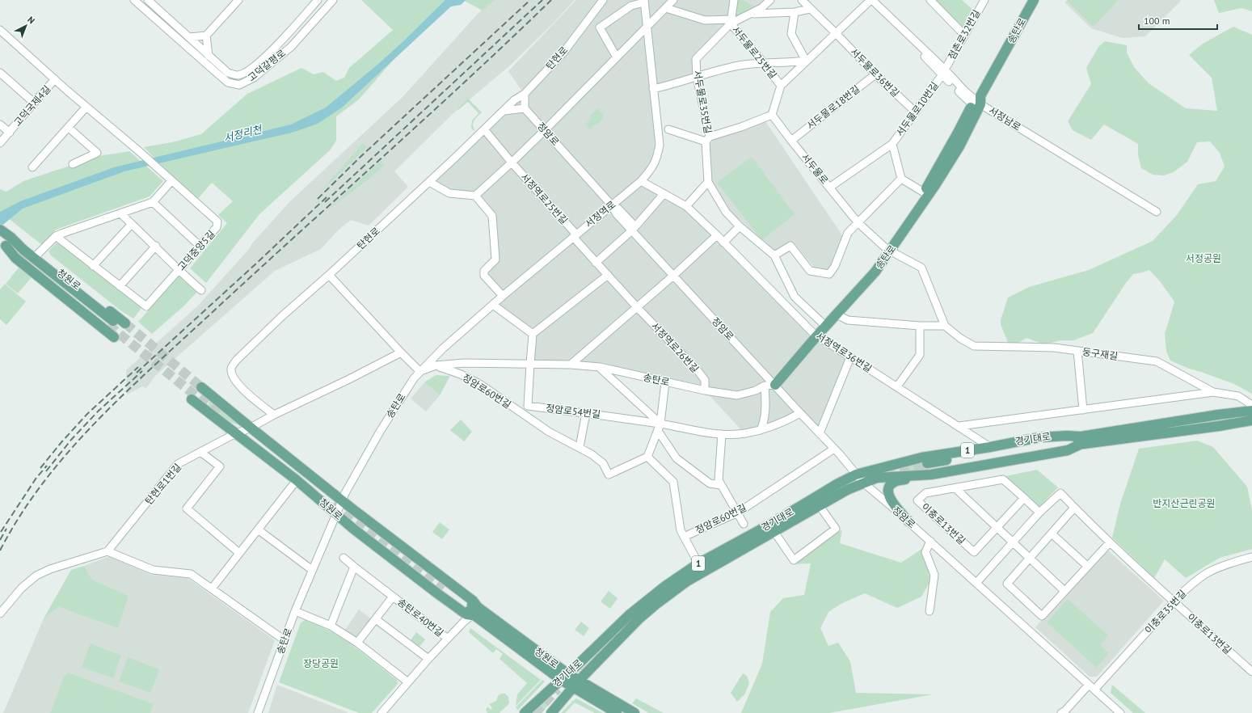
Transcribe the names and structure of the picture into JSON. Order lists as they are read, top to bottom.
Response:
{
  "streets": {
    "main road": [
      "송탄로",
      "청원로",
      "경기대로",
      "1"
    ],
    "street": [
      "점촌로32번길",
      "서두물로25번길",
      "탄현로",
      "고덕갈평로",
      "서두물로36번길",
      "서두물로35번길",
      "고덕국제4길",
      "서두물로18번길",
      "서두물로10번길",
      "서정남로",
      "정암로",
      "서두물로",
      "서정역로25번길",
      "서정역로",
      "고덕중앙5길",
      "서정역로26번길",
      "서정역로36번길",
      "둥구재길",
      "정암로60번길",
      "정암로54번길",
      "탄현로1번길",
      "이충로13번길",
      "이충로35번길",
      "송탄로40번길"
    ]
  },
  "crossings": [
    ["송탄로", "서두물로35번길"],
    ["송탄로", "서정남로"],
    ["송탄로", "정암로"],
    ["송탄로", "서두물로"],
    ["송탄로", "서정역로"],
    ["송탄로", "청원로"],
    ["송탄로", "서정역로26번길"],
    ["송탄로", "서정역로36번길"],
    ["송탄로", "둥구재길"],
    ["송탄로", "정암로60번길"],
    ["송탄로", "정암로54번길"],
    ["점촌로32번길", "서두물로10번길"],
    ["점촌로32번길", "서정남로"],
    ["서두물로25번길", "서두물로35번길"],
    ["탄현로", "서정역로25번길"],
    ["탄현로", "탄현로1번길"],
    ["서두물로36번길", "서두물로18번길"],
    ["서두물로36번길", "서두물로10번길"],
    ["서두물로18번길", "서두물로"],
    ["서두물로10번길", "서정남로"],
    ["서두물로10번길", "서두물로"],
    ["정암로", "서정역로"],
    ["정암로", "정암로60번길"],
    ["정암로", "정암로54번길"],
    ["정암로", "경기대로"],
    ["정암로", "이충로13번길"],
    ["정암로", "이충로35번길"],
    ["서두물로", "둥구재길"],
    ["서정역로25번길", "서정역로"],
    ["서정역로25번길", "서정역로26번길"],
    ["서정역로", "서정역로26번길"],
    ["서정역로", "서정역로36번길"],
    ["청원로", "경기대로"],
    ["청원로", "탄현로1번길"],
    ["청원로", "송탄로40번길"],
    ["서정역로36번길", "경기대로"],
    ["이충로13번길", "이충로35번길"]
  ],
  "water": ["서정리천"],
  "parks": ["서정공원", "반지산근린공원", "장당공원"],
  "scale_bar": "100 m",
  "north": "top right"
}
